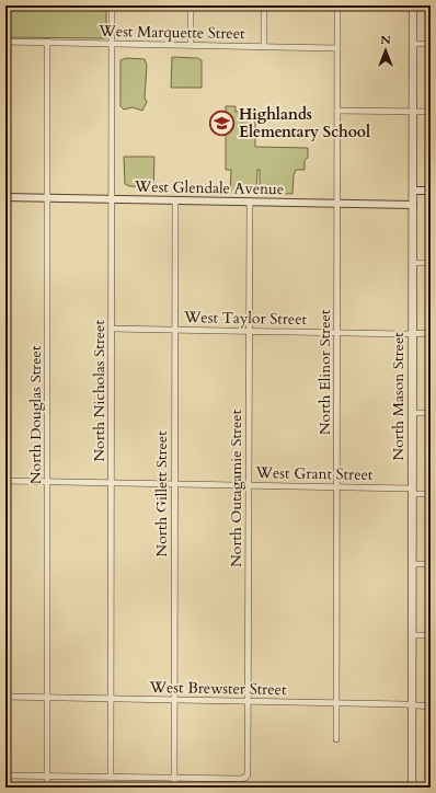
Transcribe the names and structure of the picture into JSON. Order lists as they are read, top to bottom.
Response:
{
  "streets": {
    "main road": ["North Mason Street"],
    "street": [
      "West Marquette Street",
      "West Glendale Avenue",
      "West Taylor Street",
      "North Elinor Street",
      "North Nicholas Street",
      "North Douglas Street",
      "West Grant Street",
      "North Outagamie Street",
      "North Gillett Street",
      "West Brewster Street"
    ]
  },
  "crossings": [
    ["West Marquette Street", "North Elinor Street"],
    ["West Marquette Street", "North Nicholas Street"],
    ["West Marquette Street", "North Douglas Street"],
    ["West Glendale Avenue", "North Elinor Street"],
    ["West Glendale Avenue", "North Nicholas Street"],
    ["West Glendale Avenue", "North Mason Street"],
    ["West Glendale Avenue", "North Douglas Street"],
    ["West Glendale Avenue", "North Outagamie Street"],
    ["West Glendale Avenue", "North Gillett Street"],
    ["West Taylor Street", "North Elinor Street"],
    ["West Taylor Street", "North Nicholas Street"],
    ["West Taylor Street", "North Mason Street"],
    ["West Taylor Street", "North Outagamie Street"],
    ["West Taylor Street", "North Gillett Street"],
    ["North Elinor Street", "West Grant Street"],
    ["North Elinor Street", "West Brewster Street"],
    ["North Nicholas Street", "West Grant Street"],
    ["North Nicholas Street", "West Brewster Street"],
    ["North Mason Street", "West Grant Street"],
    ["North Mason Street", "West Brewster Street"],
    ["North Douglas Street", "West Grant Street"],
    ["North Douglas Street", "West Brewster Street"],
    ["West Grant Street", "North Outagamie Street"],
    ["West Grant Street", "North Gillett Street"],
    ["North Outagamie Street", "North Gillett Street"],
    ["North Outagamie Street", "West Brewster Street"],
    ["North Gillett Street", "West Brewster Street"]
  ],
  "places": {
    "school or university": ["Highlands Elementary School"]
  },
  "north": "top"
}
